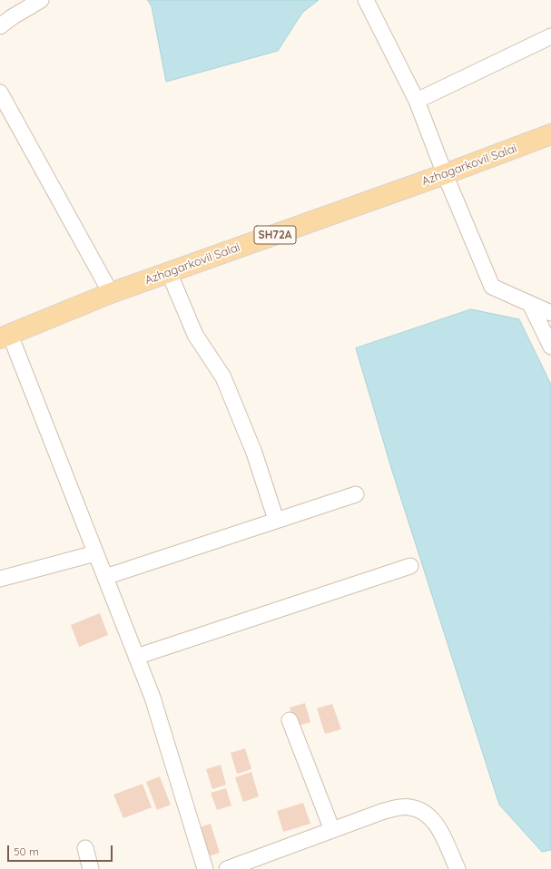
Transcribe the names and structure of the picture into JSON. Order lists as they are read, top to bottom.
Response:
{
  "streets": {
    "main road": ["Azhagarkovil Salai", "SH72A"]
  },
  "scale_bar": "50 m"
}
